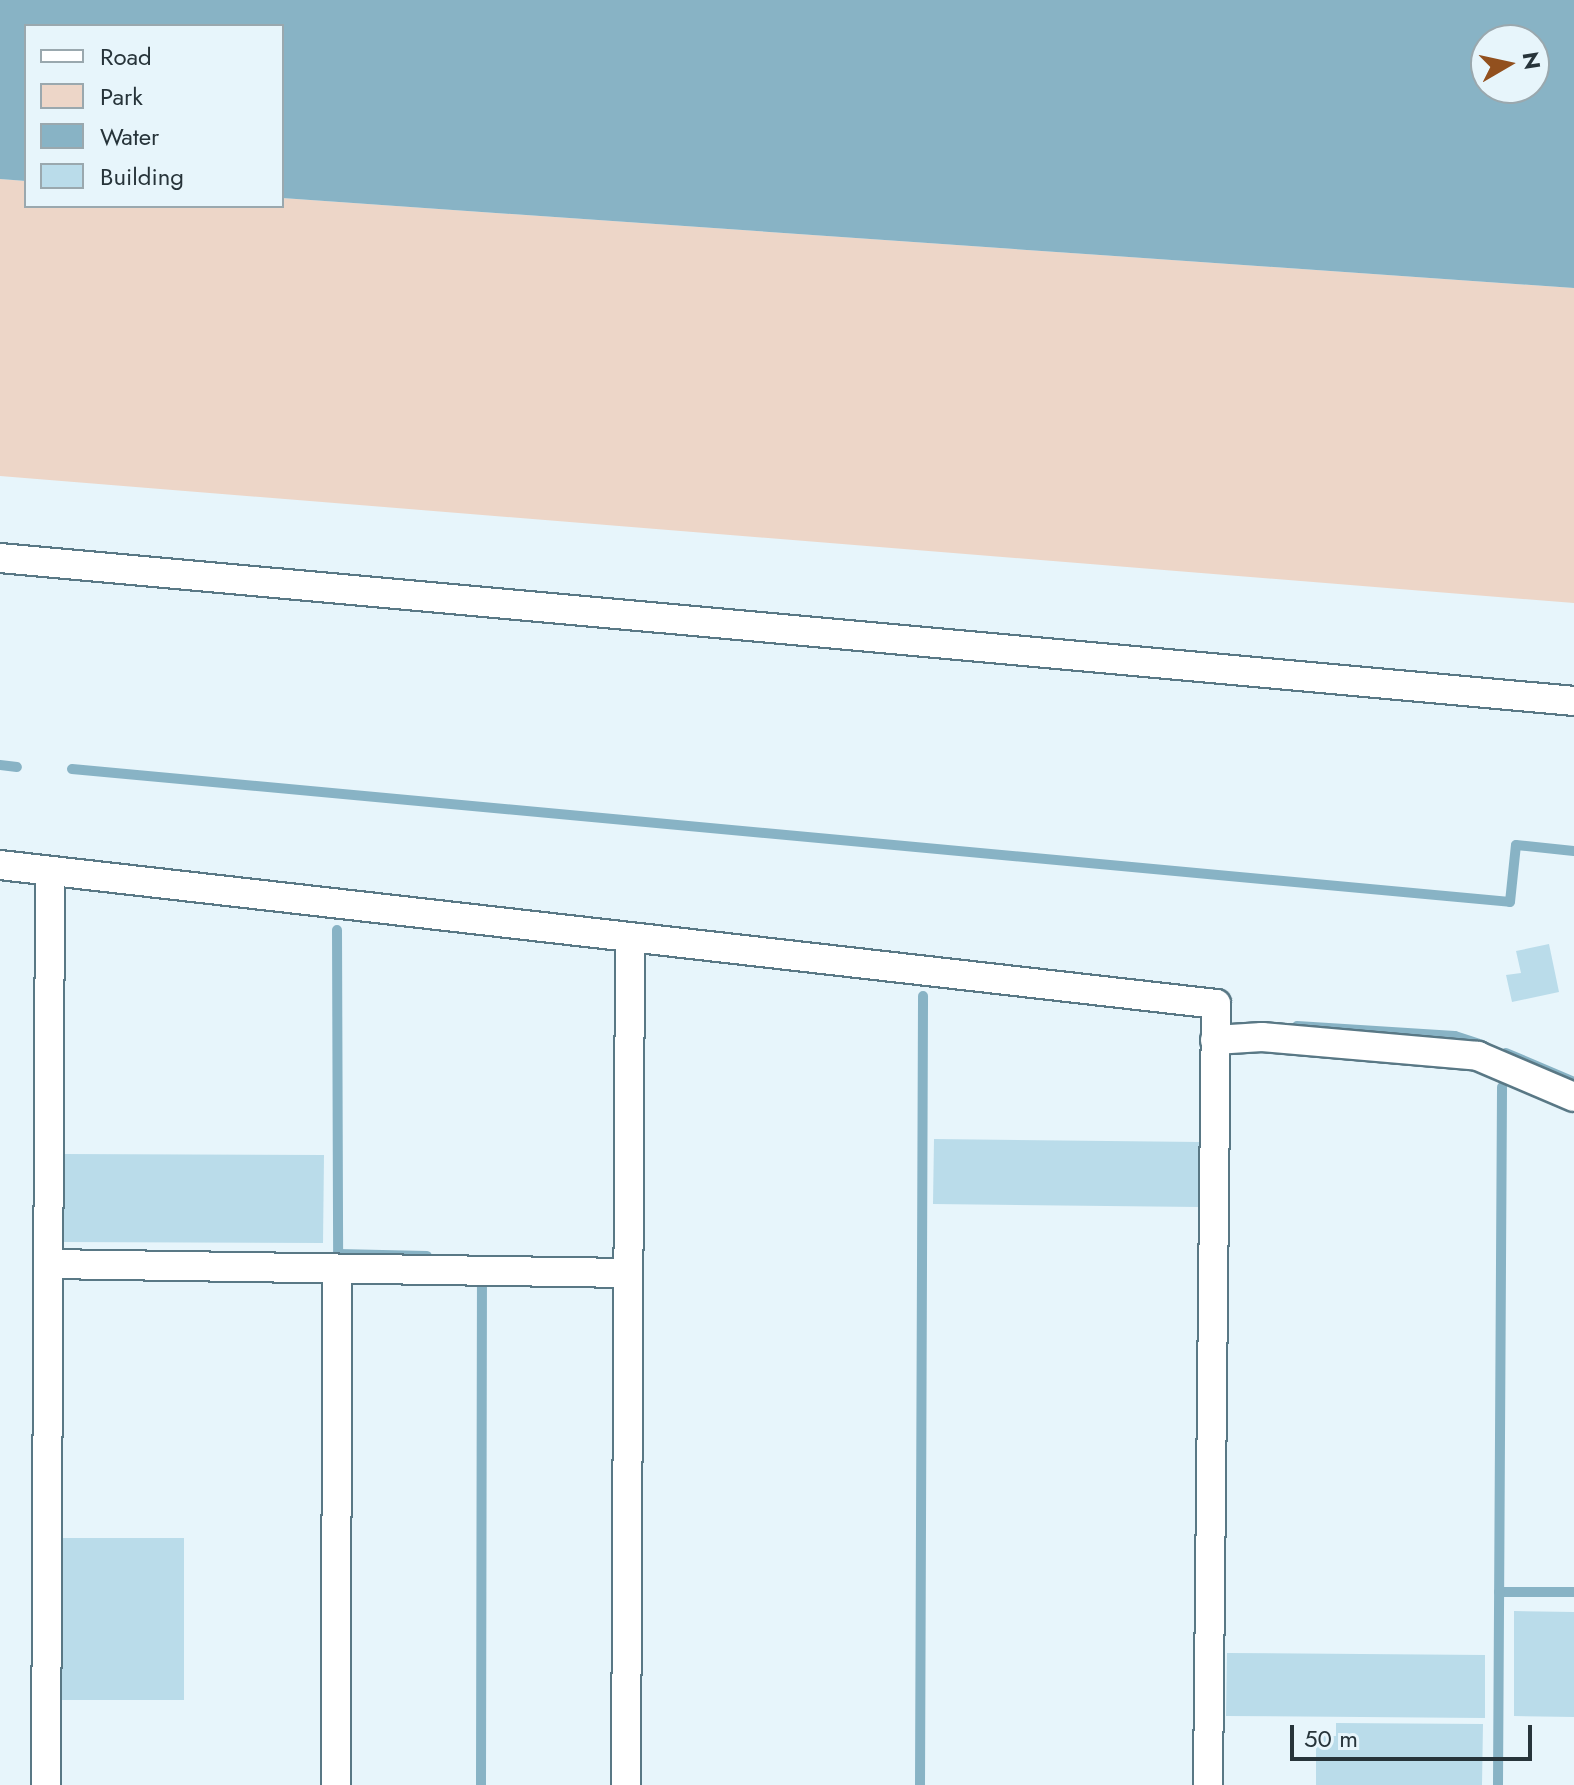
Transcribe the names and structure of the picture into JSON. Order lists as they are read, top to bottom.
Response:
{
  "legend": [
    "Road",
    "Park",
    "Water",
    "Building"
  ],
  "scale_bar": "50 m",
  "north": "right"
}
